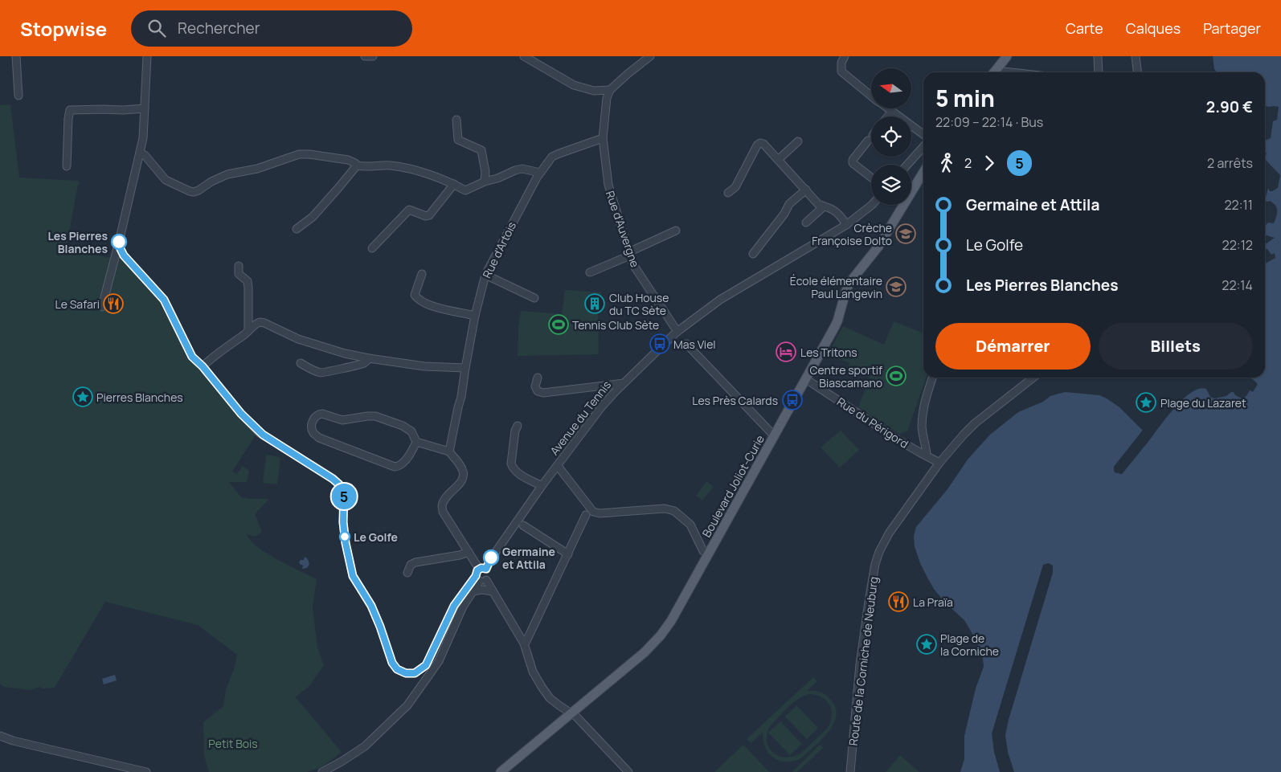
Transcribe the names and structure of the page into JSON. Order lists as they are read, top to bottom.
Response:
{
  "streets": {
    "main road": ["Boulevard Joliot-Curie"],
    "street": [
      "Rue d'Auvergne",
      "Rue d'Artois",
      "Avenue du Tennis",
      "Rue du Périgord",
      "Route de la Corniche de Neuburg"
    ]
  },
  "crossings": [
    ["Rue d'Auvergne", "Rue d'Artois"],
    ["Rue d'Auvergne", "Avenue du Tennis"],
    ["Rue du Périgord", "Boulevard Joliot-Curie"],
    ["Rue du Périgord", "Route de la Corniche de Neuburg"]
  ],
  "parks": ["Petit Bois"],
  "places": {
    "school or university": ["Crèche Françoise Dolto", "École élémentaire Paul Langevin"],
    "other": ["Les Pierres Blanches", "Le Golfe", "Germaine et Attila"],
    "restaurant": ["Le Safari", "La Praïa"],
    "building": ["Club House du TC Sète"],
    "sports": ["Tennis Club Sète", "Centre sportif Biascamano"],
    "bus stop": ["Mas Viel", "Les Près Calards"],
    "hotel": ["Les Tritons"],
    "place": ["Pierres Blanches", "Plage du Lazaret", "Plage de la Corniche"]
  },
  "lines": ["bus line 5"],
  "north": "left",
  "page": {
    "header": "Stopwise",
    "search": "Rechercher",
    "nav": ["Carte", "Calques", "Partager"],
    "on_map": "5",
    "heading": ["5 min", "22:09 – 22:14 · Bus", "2.90 €"],
    "legs": ["2", "5", "2 arrêts"],
    "list": [
      {
        "name": "Germaine et Attila",
        "value": "22:11"
      },
      {
        "name": "Le Golfe",
        "value": "22:12"
      },
      {
        "name": "Les Pierres Blanches",
        "value": "22:14"
      }
    ],
    "buttons": ["Démarrer", "Billets"]
  }
}
